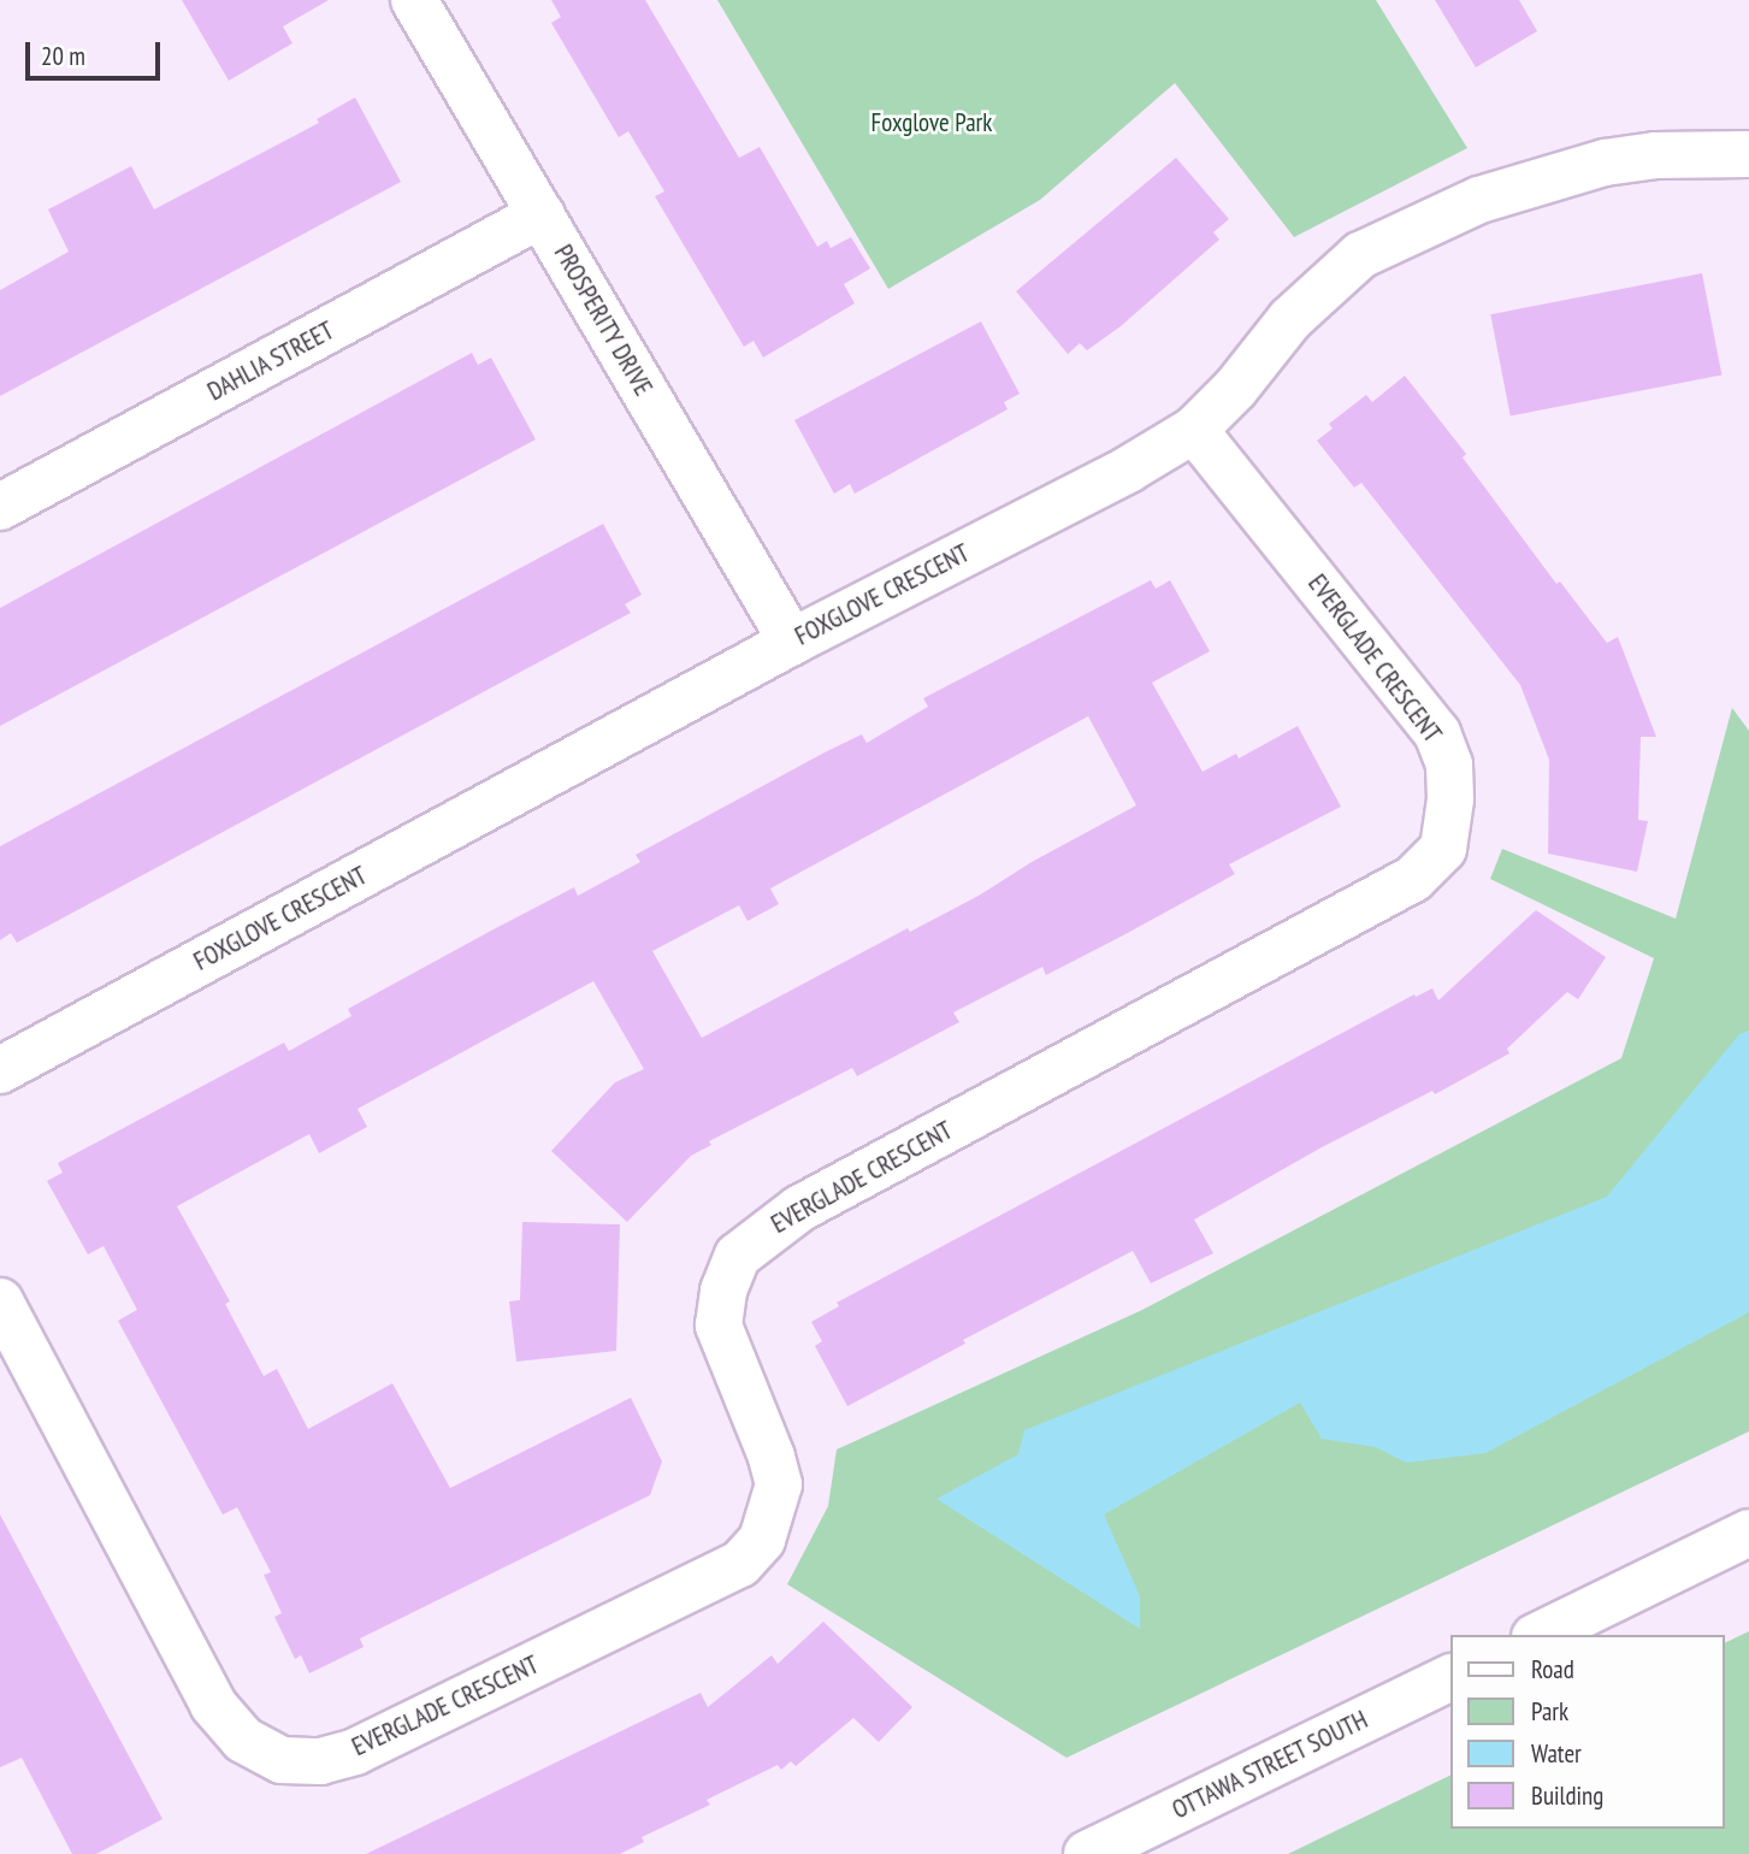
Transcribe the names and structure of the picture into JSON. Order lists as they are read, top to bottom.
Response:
{
  "streets": {
    "street": [
      "PROSPERITY DRIVE",
      "DAHLIA STREET",
      "FOXGLOVE CRESCENT",
      "EVERGLADE CRESCENT",
      "OTTAWA STREET SOUTH"
    ]
  },
  "crossings": [
    ["PROSPERITY DRIVE", "DAHLIA STREET"],
    ["PROSPERITY DRIVE", "FOXGLOVE CRESCENT"],
    ["FOXGLOVE CRESCENT", "EVERGLADE CRESCENT"]
  ],
  "parks": ["Foxglove Park"],
  "legend": [
    "Road",
    "Park",
    "Water",
    "Building"
  ],
  "scale_bar": "20 m"
}
